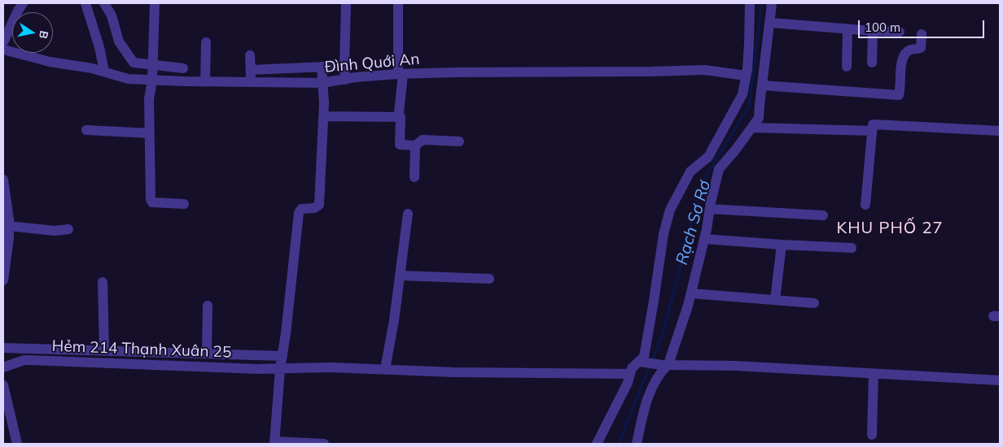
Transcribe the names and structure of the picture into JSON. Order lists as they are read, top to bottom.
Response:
{
  "streets": {
    "street": ["Đình Quới An", "Hẻm 214 Thạnh Xuân 25"]
  },
  "districts": ["KHU PHỐ 27"],
  "water": ["Rạch Sơ Rơ"],
  "scale_bar": "100 m",
  "north": "right"
}
